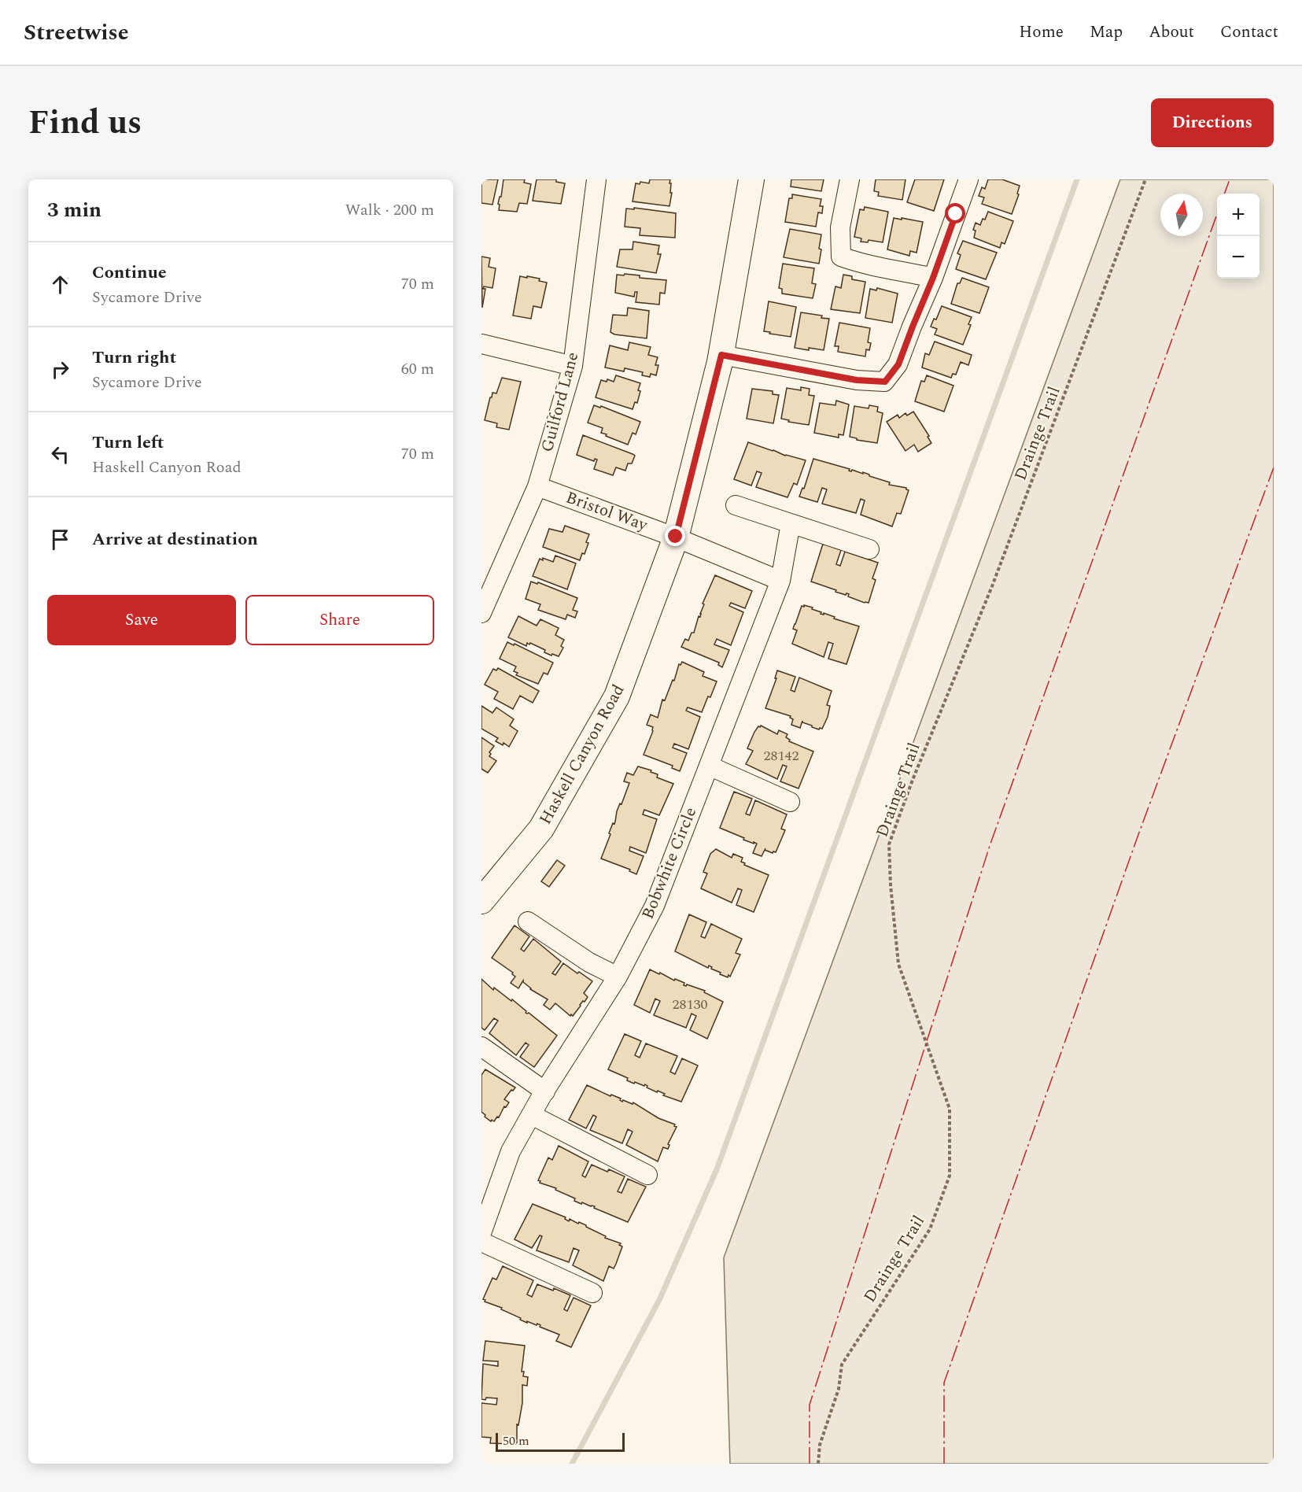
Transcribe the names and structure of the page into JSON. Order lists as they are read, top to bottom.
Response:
{
  "streets": {
    "main road": ["Haskell Canyon Road"],
    "street": ["Guilford Lane", "Bristol Way", "Bobwhite Circle"],
    "path": ["Drainge Trail"]
  },
  "crossings": [
    ["Guilford Lane", "Bristol Way"],
    ["Bristol Way", "Haskell Canyon Road"]
  ],
  "house_numbers": ["28142", "28130"],
  "scale_bar": "50 m",
  "north": "top",
  "page": {
    "header": "Streetwise",
    "nav": [
      "Home",
      "Map",
      "About",
      "Contact"
    ],
    "title": "Find us",
    "buttons": [
      "Directions",
      ["Save", "Share"]
    ],
    "heading": ["3 min", "Walk · 200 m"],
    "map_buttons": ["+", "−"],
    "list": [
      ["Continue", "Sycamore Drive", "70 m"],
      ["Turn right", "Sycamore Drive", "60 m"],
      ["Turn left", "Haskell Canyon Road", "70 m"],
      "Arrive at destination"
    ],
    "scale": "50 m"
  }
}
